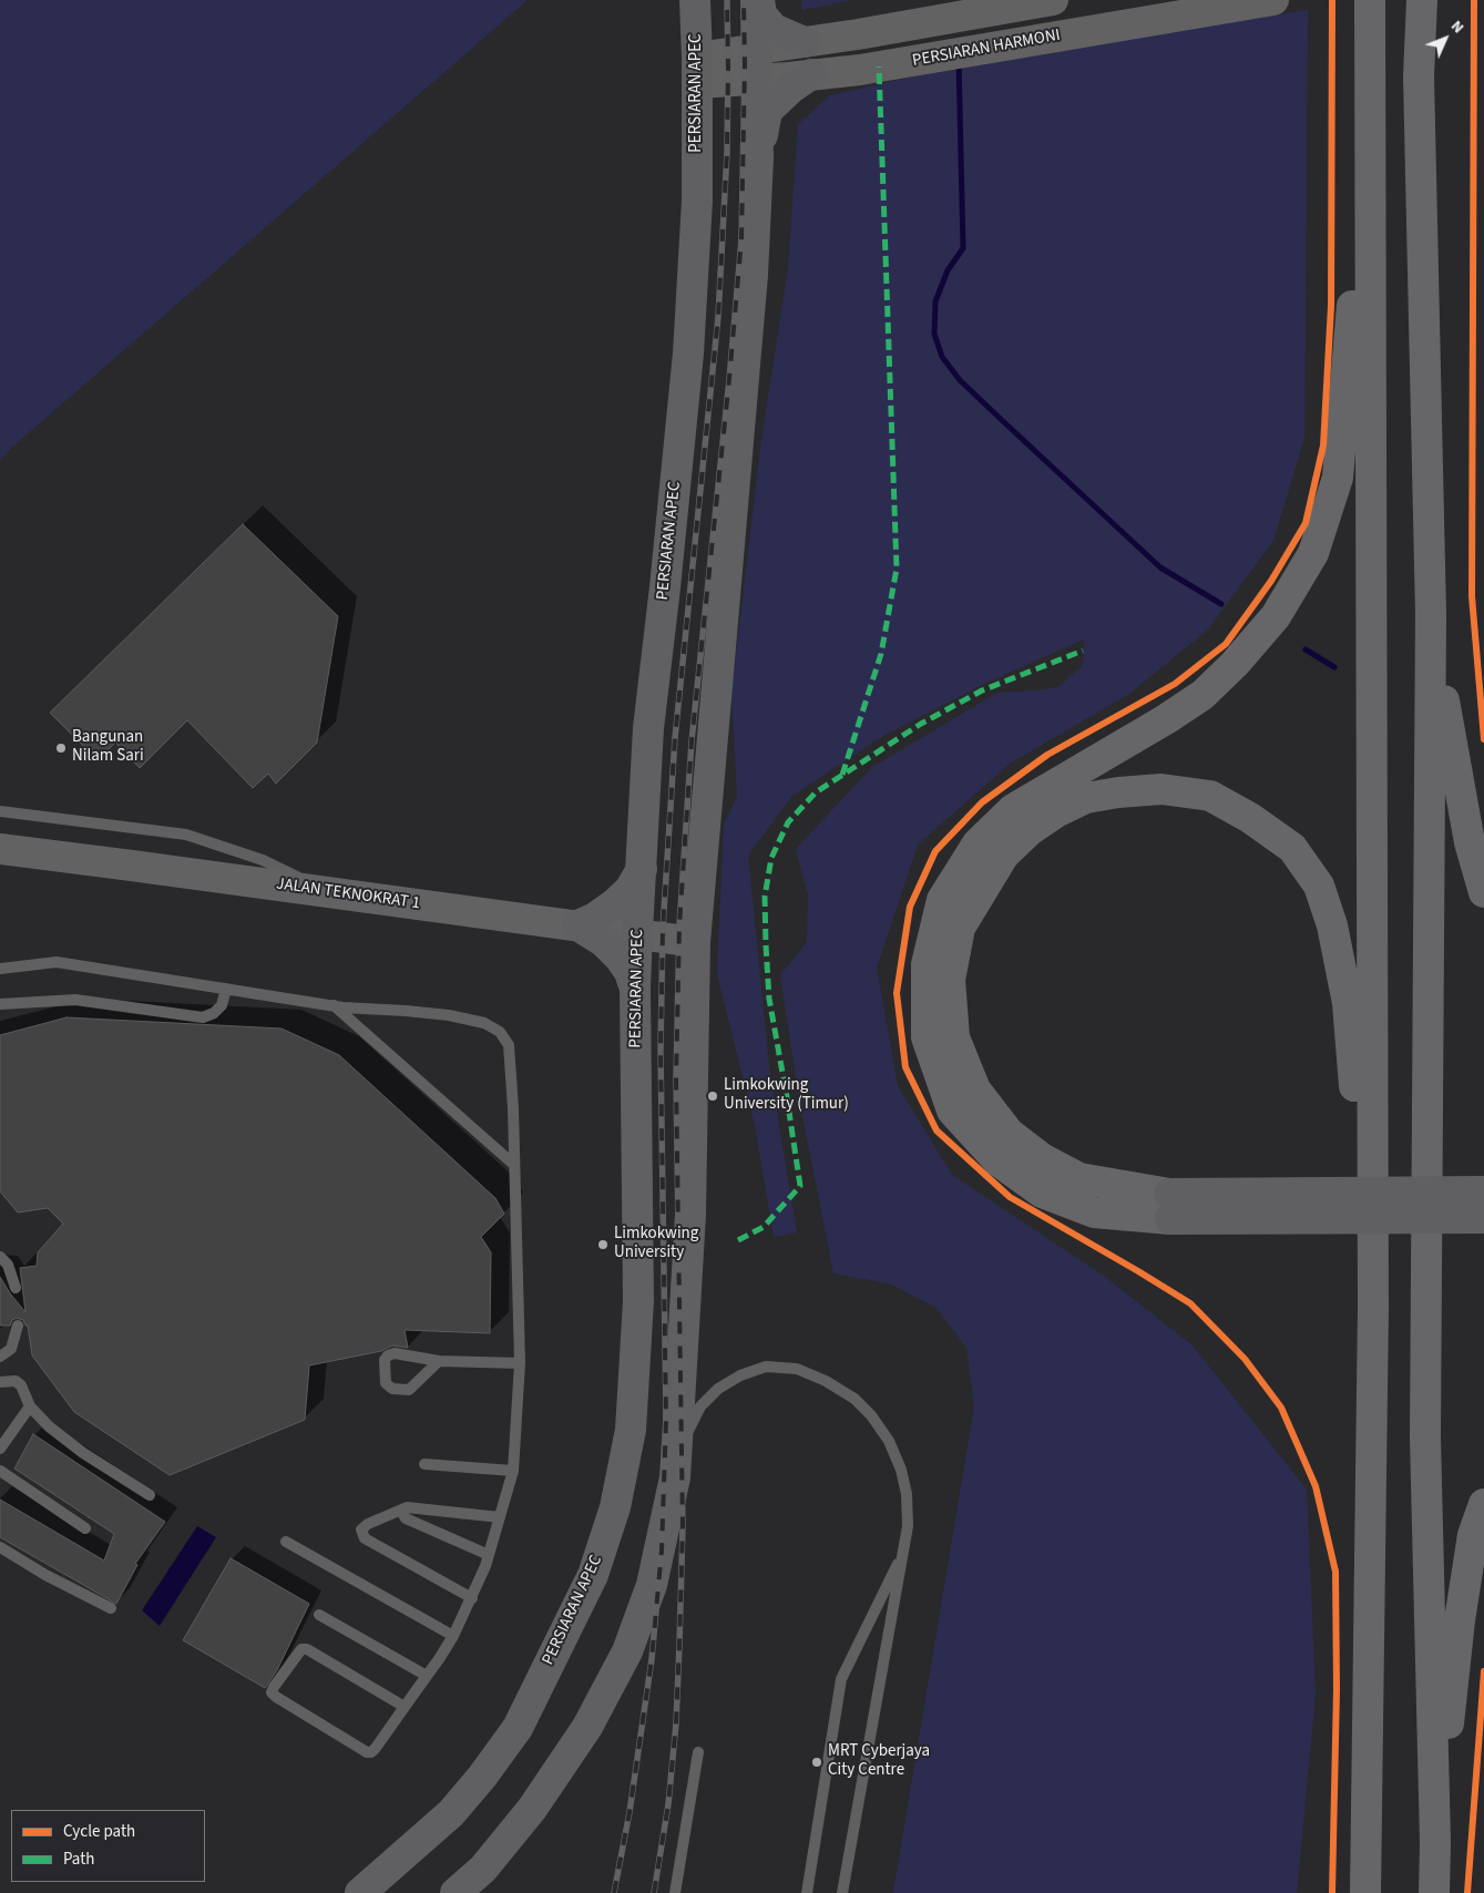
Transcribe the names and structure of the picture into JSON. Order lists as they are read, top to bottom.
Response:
{
  "streets": {
    "main road": ["PERSIARAN APEC"],
    "street": ["PERSIARAN HARMONI", "JALAN TEKNOKRAT 1"]
  },
  "crossings": [
    ["PERSIARAN HARMONI", "PERSIARAN APEC"],
    ["PERSIARAN APEC", "JALAN TEKNOKRAT 1"]
  ],
  "places": [
    "Bangunan Nilam Sari",
    "Limkokwing University (Timur)",
    "Limkokwing University",
    "MRT Cyberjaya City Centre"
  ],
  "legend": ["Cycle path", "Path"],
  "north": "top right"
}
